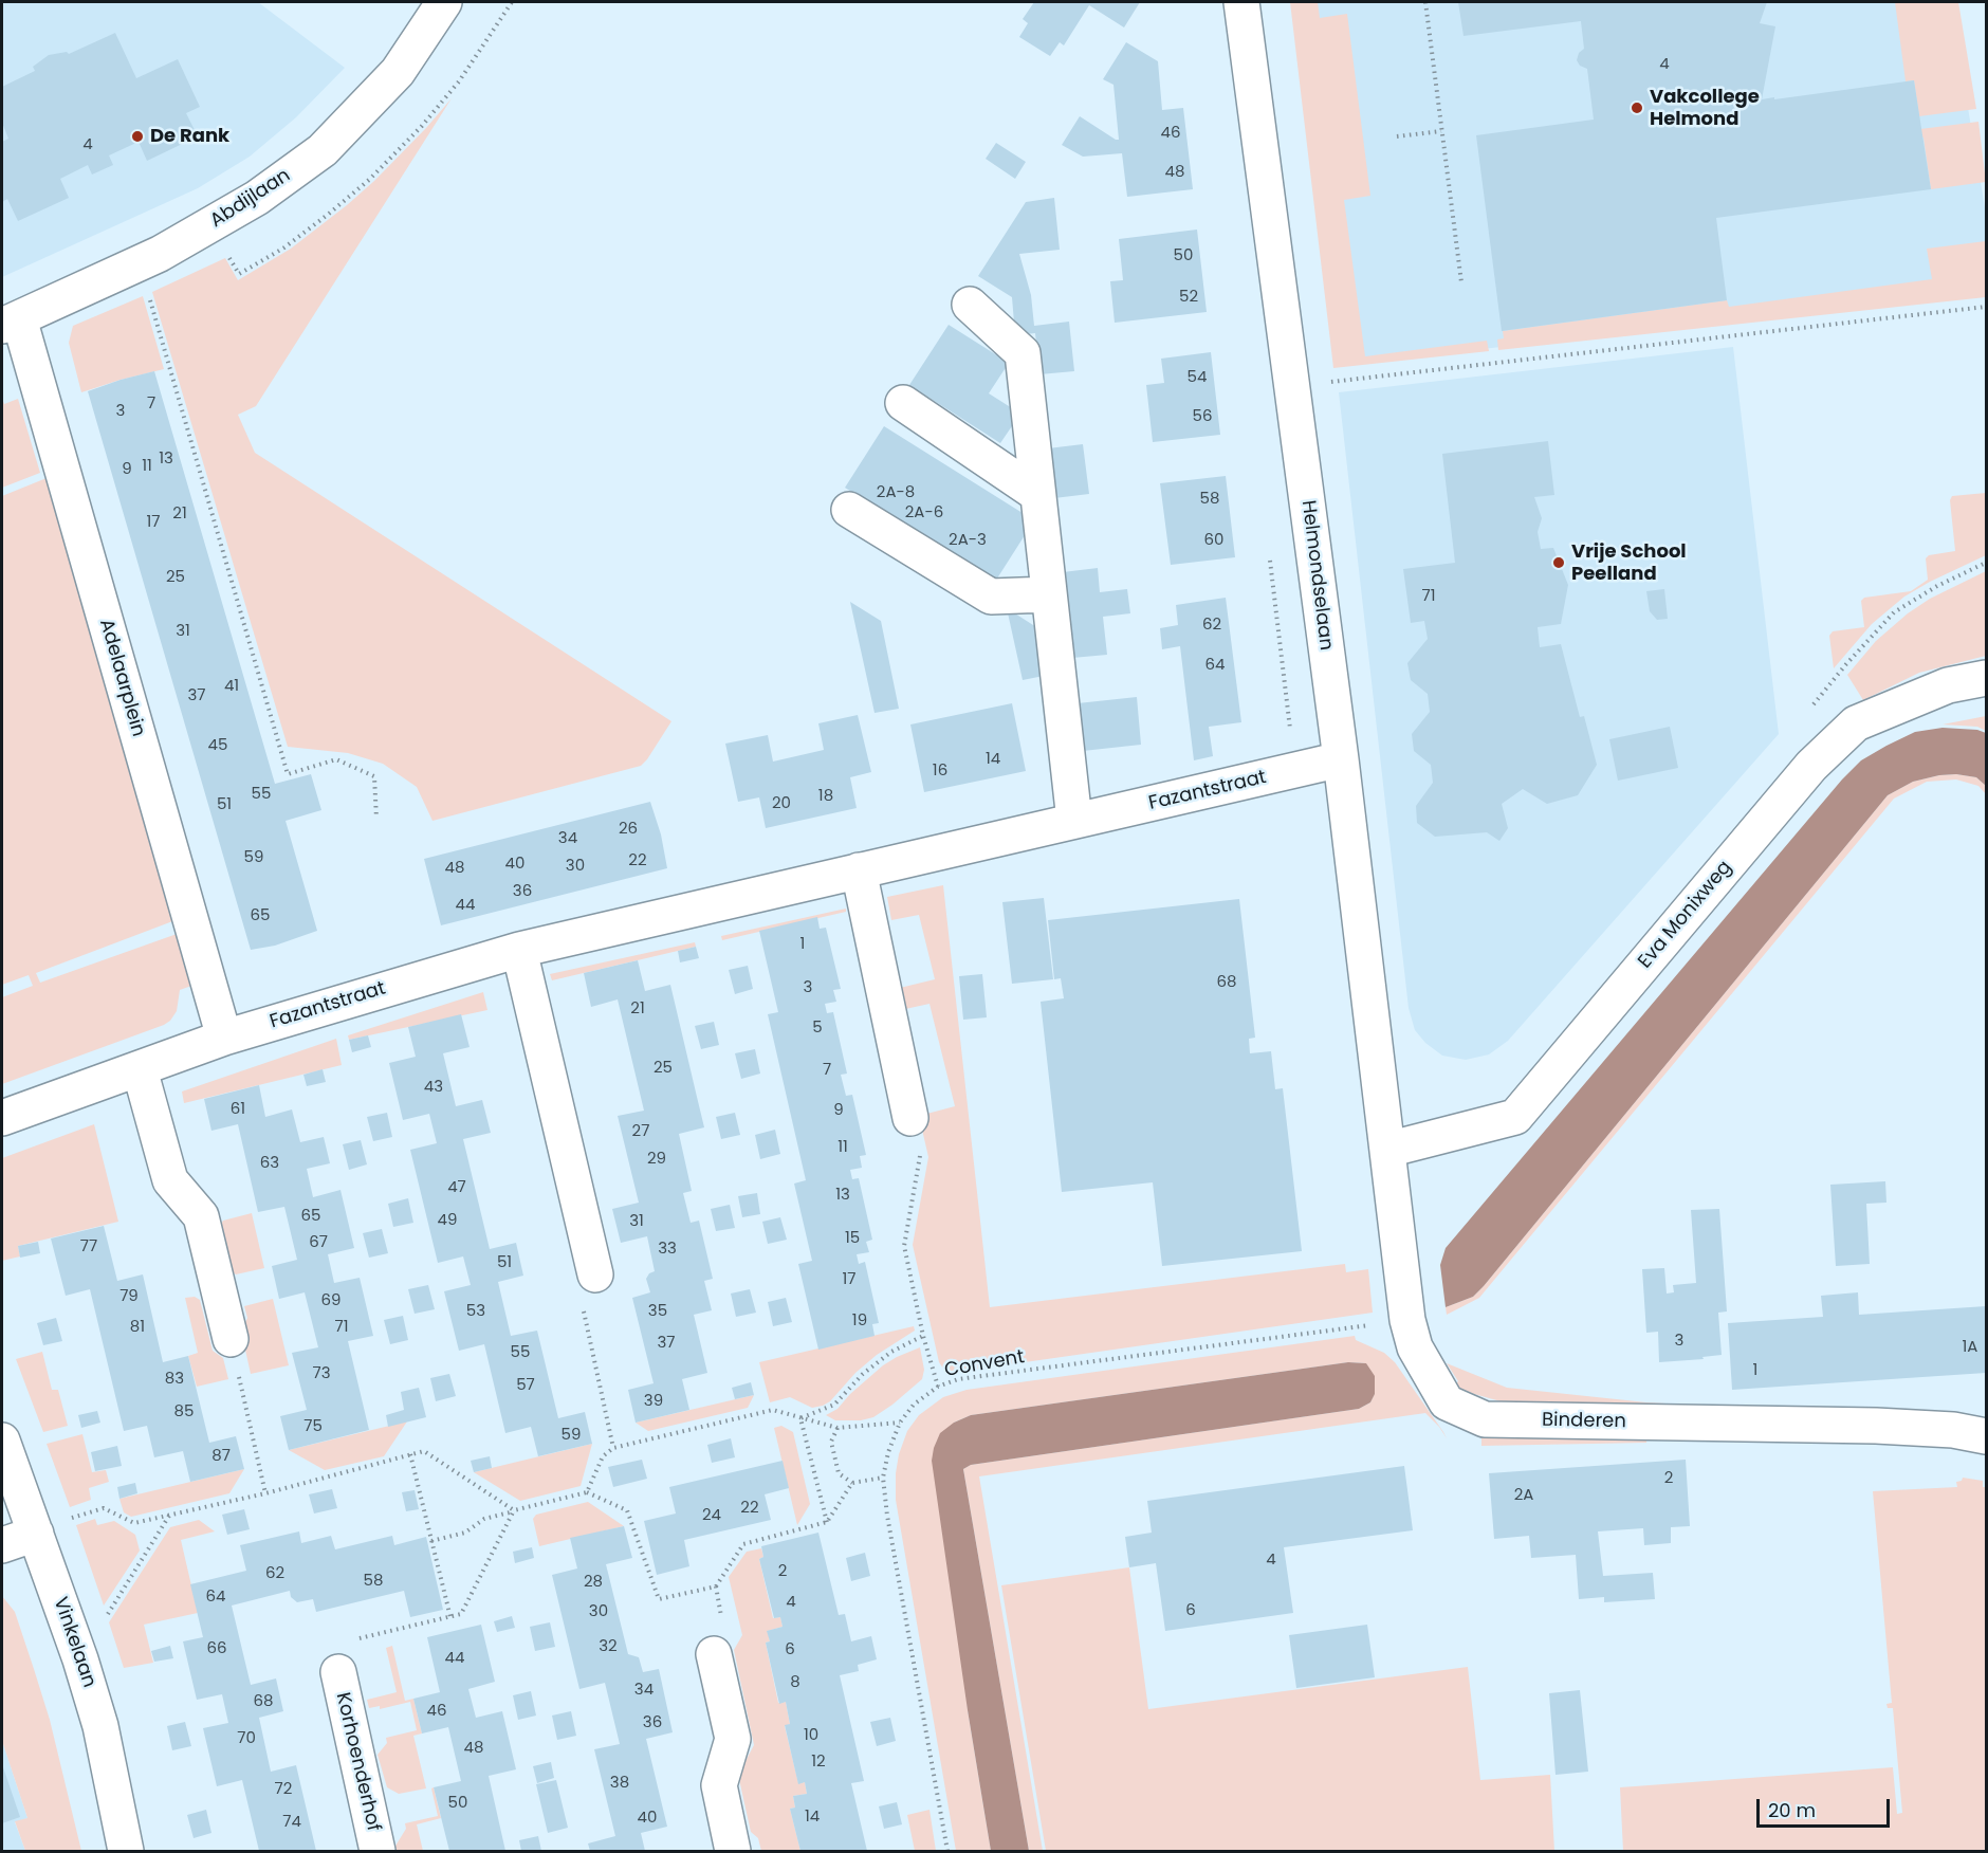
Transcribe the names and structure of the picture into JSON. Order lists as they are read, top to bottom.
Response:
{
  "streets": {
    "street": [
      "Abdijlaan",
      "Helmondselaan",
      "Adelaarplein",
      "Fazantstraat",
      "Eva Monixweg",
      "Binderen",
      "Vinkelaan",
      "Korhoenderhof"
    ],
    "path": ["Convent"]
  },
  "crossings": [
    ["Abdijlaan", "Adelaarplein"],
    ["Helmondselaan", "Fazantstraat"],
    ["Helmondselaan", "Eva Monixweg"],
    ["Helmondselaan", "Binderen"],
    ["Adelaarplein", "Fazantstraat"],
    ["Eva Monixweg", "Binderen"],
    ["Convent", "Binderen"]
  ],
  "places": ["Vakcollege Helmond", "De Rank", "Vrije School Peelland"],
  "house_numbers": [
    "4",
    "46",
    "4",
    "48",
    "50",
    "52",
    "54",
    "7",
    "3",
    "56",
    "13",
    "11",
    "9",
    "2A-8",
    "58",
    "2A-6",
    "21",
    "17",
    "2A-3",
    "60",
    "25",
    "71",
    "62",
    "31",
    "64",
    "41",
    "37",
    "45",
    "14",
    "16",
    "55",
    "18",
    "20",
    "51",
    "26",
    "34",
    "59",
    "22",
    "40",
    "30",
    "48",
    "36",
    "44",
    "65",
    "1",
    "68",
    "3",
    "21",
    "5",
    "25",
    "7",
    "43",
    "61",
    "9",
    "27",
    "11",
    "29",
    "63",
    "47",
    "13",
    "65",
    "49",
    "31",
    "15",
    "67",
    "77",
    "33",
    "51",
    "17",
    "79",
    "69",
    "53",
    "35",
    "19",
    "81",
    "71",
    "3",
    "37",
    "1A",
    "55",
    "1",
    "73",
    "83",
    "57",
    "39",
    "85",
    "75",
    "59",
    "87",
    "2",
    "2A",
    "22",
    "24",
    "4",
    "2",
    "62",
    "58",
    "28",
    "64",
    "4",
    "6",
    "30",
    "32",
    "66",
    "6",
    "44",
    "8",
    "34",
    "68",
    "46",
    "36",
    "10",
    "70",
    "48",
    "12",
    "38",
    "72",
    "50",
    "14",
    "40",
    "74"
  ],
  "scale_bar": "20 m"
}
